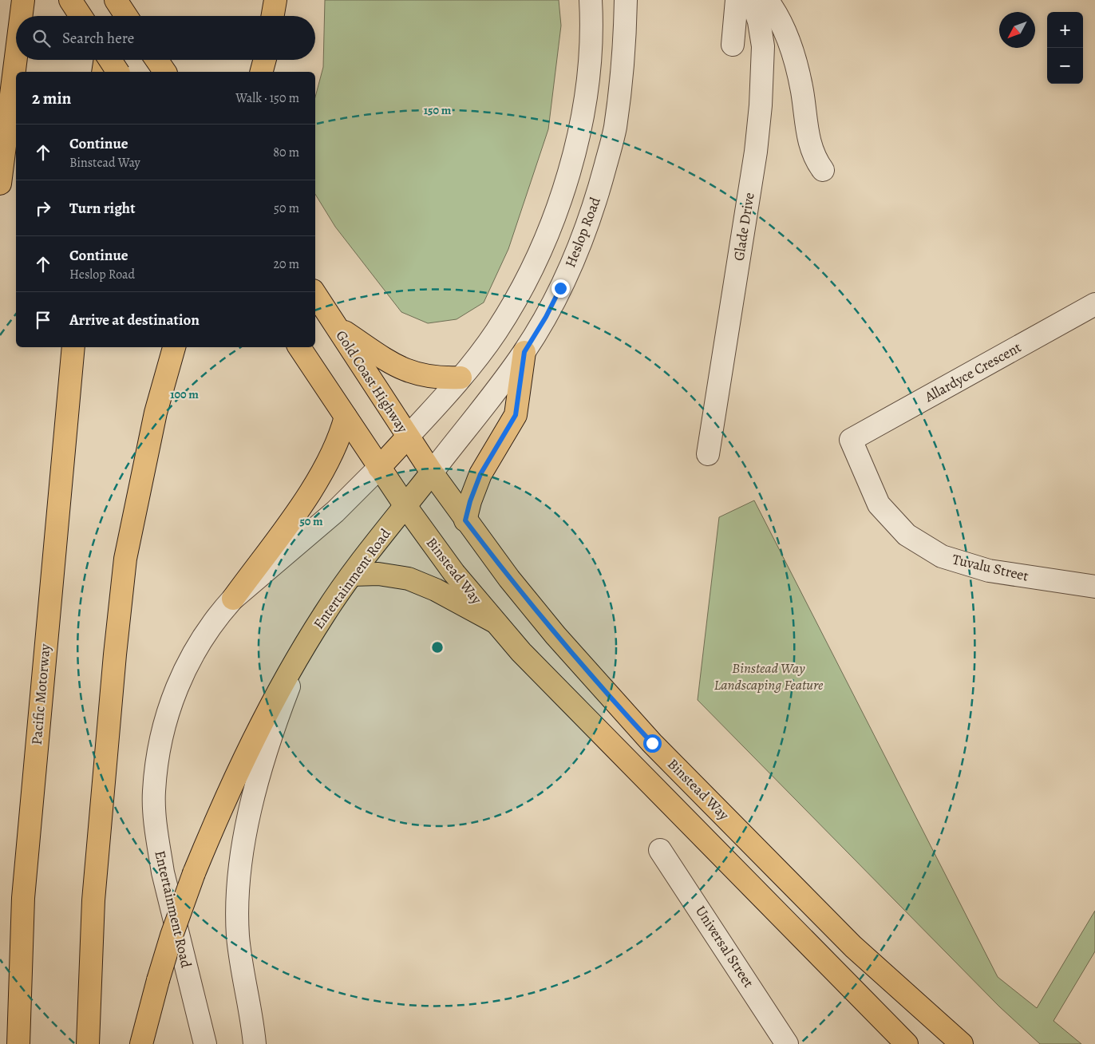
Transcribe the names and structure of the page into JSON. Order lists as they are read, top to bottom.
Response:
{
  "streets": {
    "main road": [
      "Gold Coast Highway",
      "Binstead Way",
      "Entertainment Road",
      "Pacific Motorway"
    ],
    "street": [
      "Glade Drive",
      "Heslop Road",
      "Allardyce Crescent",
      "Tuvalu Street",
      "Universal Street"
    ]
  },
  "crossings": [
    ["Heslop Road", "Gold Coast Highway"],
    ["Heslop Road", "Binstead Way"],
    ["Heslop Road", "Entertainment Road"],
    ["Allardyce Crescent", "Tuvalu Street"],
    ["Gold Coast Highway", "Binstead Way"],
    ["Gold Coast Highway", "Entertainment Road"],
    ["Binstead Way", "Entertainment Road"]
  ],
  "parks": ["Binstead Way Landscaping Feature"],
  "north": "bottom left",
  "page": {
    "map_buttons": ["+", "−"],
    "search": "Search here",
    "heading": ["2 min", "Walk · 150 m"],
    "list": [
      ["Continue", "Binstead Way", "80 m"],
      ["Turn right", "50 m"],
      ["Continue", "Heslop Road", "20 m"],
      "Arrive at destination"
    ]
  },
  "rings": ["150 m", "100 m", "50 m"]
}
